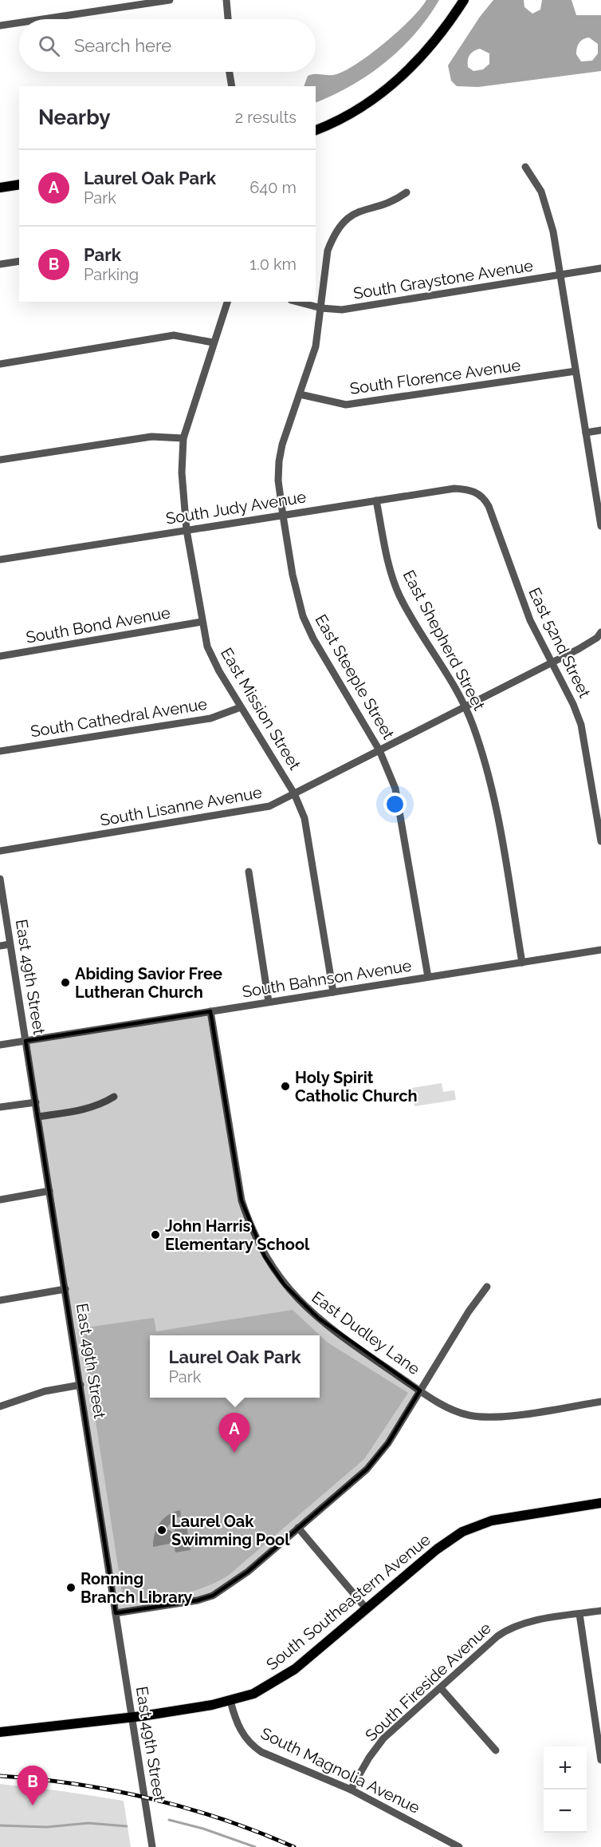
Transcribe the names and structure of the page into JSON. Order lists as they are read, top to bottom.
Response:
{
  "streets": {
    "main road": ["South Southeastern Avenue"],
    "street": [
      "South Graystone Avenue",
      "South Florence Avenue",
      "South Judy Avenue",
      "South Bond Avenue",
      "East Shepherd Street",
      "East 52nd Street",
      "East Steeple Street",
      "East Mission Street",
      "South Cathedral Avenue",
      "South Lisanne Avenue",
      "East 49th Street",
      "South Bahnson Avenue",
      "East Dudley Lane",
      "South Fireside Avenue",
      "South Magnolia Avenue"
    ]
  },
  "crossings": [
    ["South Graystone Avenue", "East Steeple Street"],
    ["South Florence Avenue", "East Steeple Street"],
    ["South Judy Avenue", "East Shepherd Street"],
    ["South Judy Avenue", "East 52nd Street"],
    ["South Judy Avenue", "East Steeple Street"],
    ["South Judy Avenue", "East Mission Street"],
    ["South Bond Avenue", "East Mission Street"],
    ["East Shepherd Street", "South Lisanne Avenue"],
    ["East Shepherd Street", "South Bahnson Avenue"],
    ["East 52nd Street", "South Lisanne Avenue"],
    ["East Steeple Street", "South Lisanne Avenue"],
    ["East Steeple Street", "South Bahnson Avenue"],
    ["East Mission Street", "South Cathedral Avenue"],
    ["East Mission Street", "South Lisanne Avenue"],
    ["East Mission Street", "South Bahnson Avenue"],
    ["East 49th Street", "South Bahnson Avenue"],
    ["East 49th Street", "South Southeastern Avenue"],
    ["South Bahnson Avenue", "East Dudley Lane"],
    ["South Southeastern Avenue", "South Magnolia Avenue"],
    ["South Fireside Avenue", "South Magnolia Avenue"]
  ],
  "places": [
    "Abiding Savior Free Lutheran Church",
    "Holy Spirit Catholic Church",
    "John Harris Elementary School",
    "Laurel Oak Swimming Pool",
    "Ronning Branch Library"
  ],
  "page": {
    "search": "Search here",
    "heading": ["Nearby", "2 results"],
    "list": [
      {
        "mark": "A",
        "name": "Laurel Oak Park",
        "note": "Park",
        "value": "640 m"
      },
      {
        "mark": "B",
        "name": "Park",
        "note": "Parking",
        "value": "1.0 km"
      }
    ],
    "popup": ["Laurel Oak Park", "Park"],
    "pins": ["A", "B"],
    "map_buttons": ["+", "−"]
  }
}
